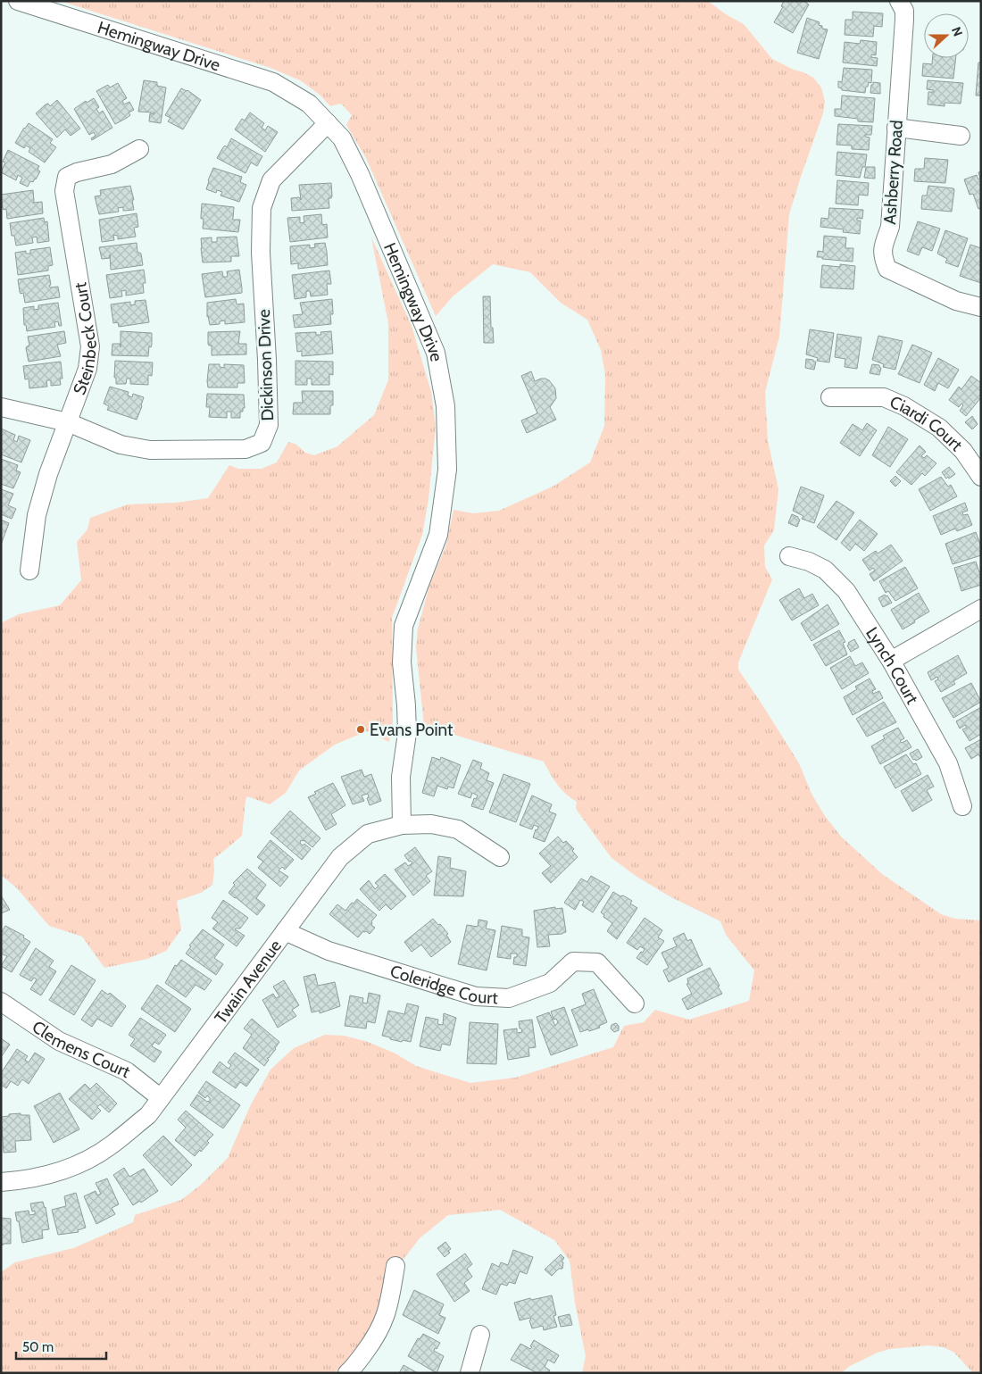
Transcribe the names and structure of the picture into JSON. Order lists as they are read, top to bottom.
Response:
{
  "streets": {
    "street": [
      "Hemingway Drive",
      "Ashberry Road",
      "Steinbeck Court",
      "Dickinson Drive",
      "Ciardi Court",
      "Lynch Court",
      "Twain Avenue",
      "Coleridge Court",
      "Clemens Court"
    ]
  },
  "crossings": [
    ["Hemingway Drive", "Dickinson Drive"],
    ["Hemingway Drive", "Twain Avenue"],
    ["Steinbeck Court", "Dickinson Drive"],
    ["Twain Avenue", "Coleridge Court"],
    ["Twain Avenue", "Clemens Court"]
  ],
  "places": ["Evans Point"],
  "scale_bar": "50 m",
  "north": "right"
}
